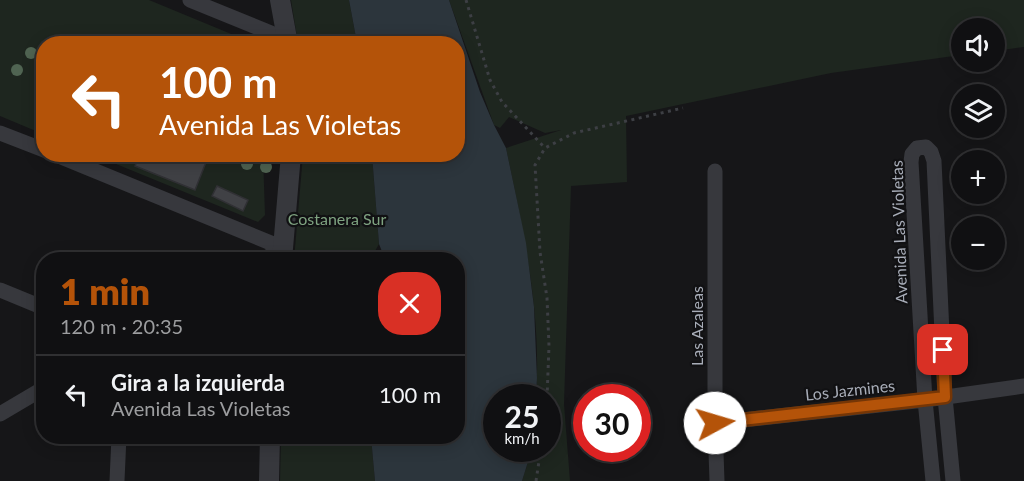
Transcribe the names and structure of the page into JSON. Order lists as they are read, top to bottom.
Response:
{
  "streets": {
    "street": ["Avenida Las Violetas", "Las Azaleas", "Los Jazmines"]
  },
  "crossings": [
    ["Avenida Las Violetas", "Los Jazmines"],
    ["Las Azaleas", "Los Jazmines"]
  ],
  "parks": ["Costanera Sur"],
  "page": {
    "map_buttons": ["+", "−"],
    "turn": ["100 m", "Avenida Las Violetas"],
    "heading": ["1 min", "120 m · 20:35"],
    "list": [
      {
        "name": "Gira a la izquierda",
        "note": "Avenida Las Violetas",
        "value": "100 m"
      }
    ],
    "speed": "25 km/h",
    "limit": "30"
  }
}
